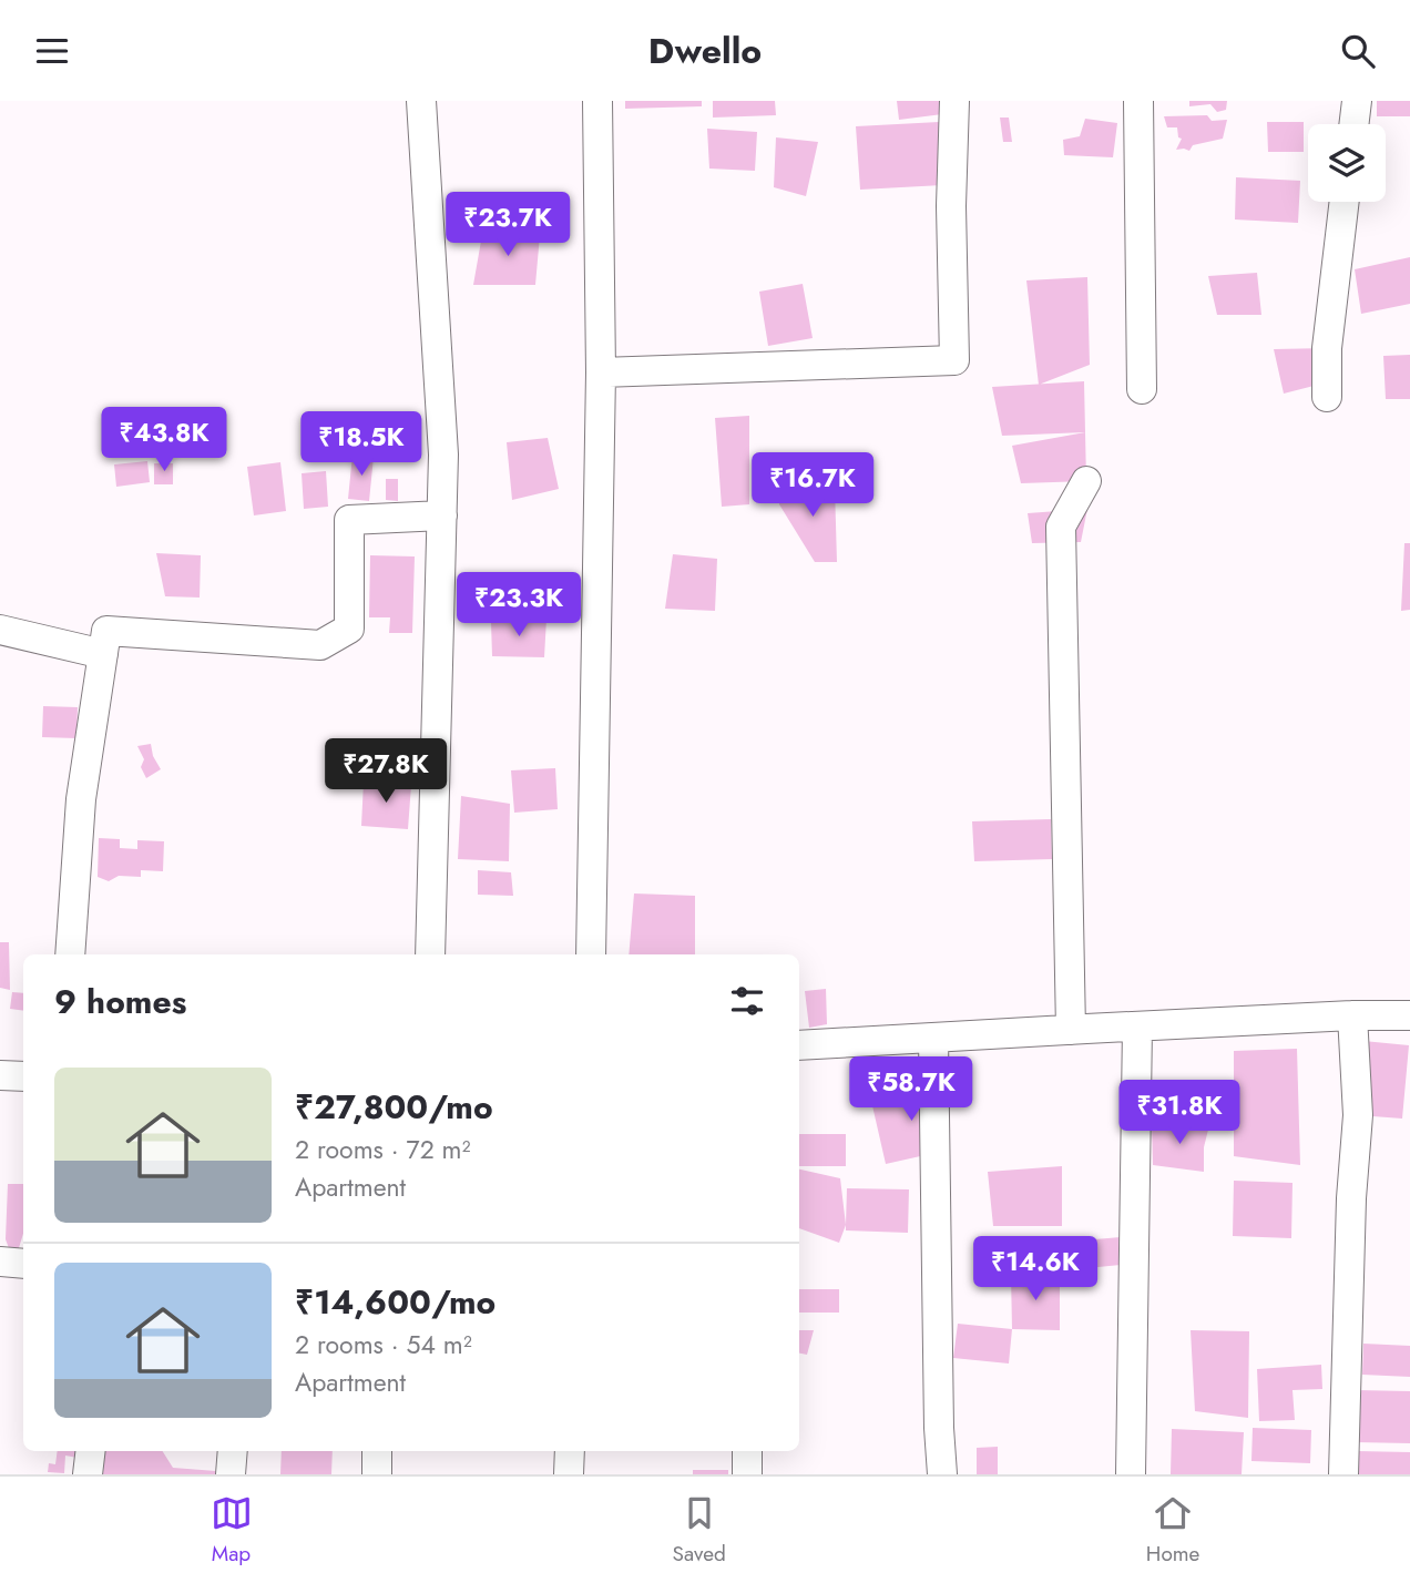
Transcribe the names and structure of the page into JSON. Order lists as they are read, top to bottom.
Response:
{
  "page": {
    "header": "Dwello",
    "price": [
      "₹23.7K",
      "₹43.8K",
      "₹18.5K",
      "₹16.7K",
      "₹23.3K",
      "₹27.8K",
      "₹58.7K",
      "₹31.8K",
      "₹14.6K"
    ],
    "heading": "9 homes",
    "list": [
      {
        "name": "₹27,800/mo",
        "note": "2 rooms · 72 m² · Apartment"
      },
      {
        "name": "₹14,600/mo",
        "note": "2 rooms · 54 m² · Apartment"
      }
    ],
    "tabs": ["Map", "Saved", "Home"]
  }
}
